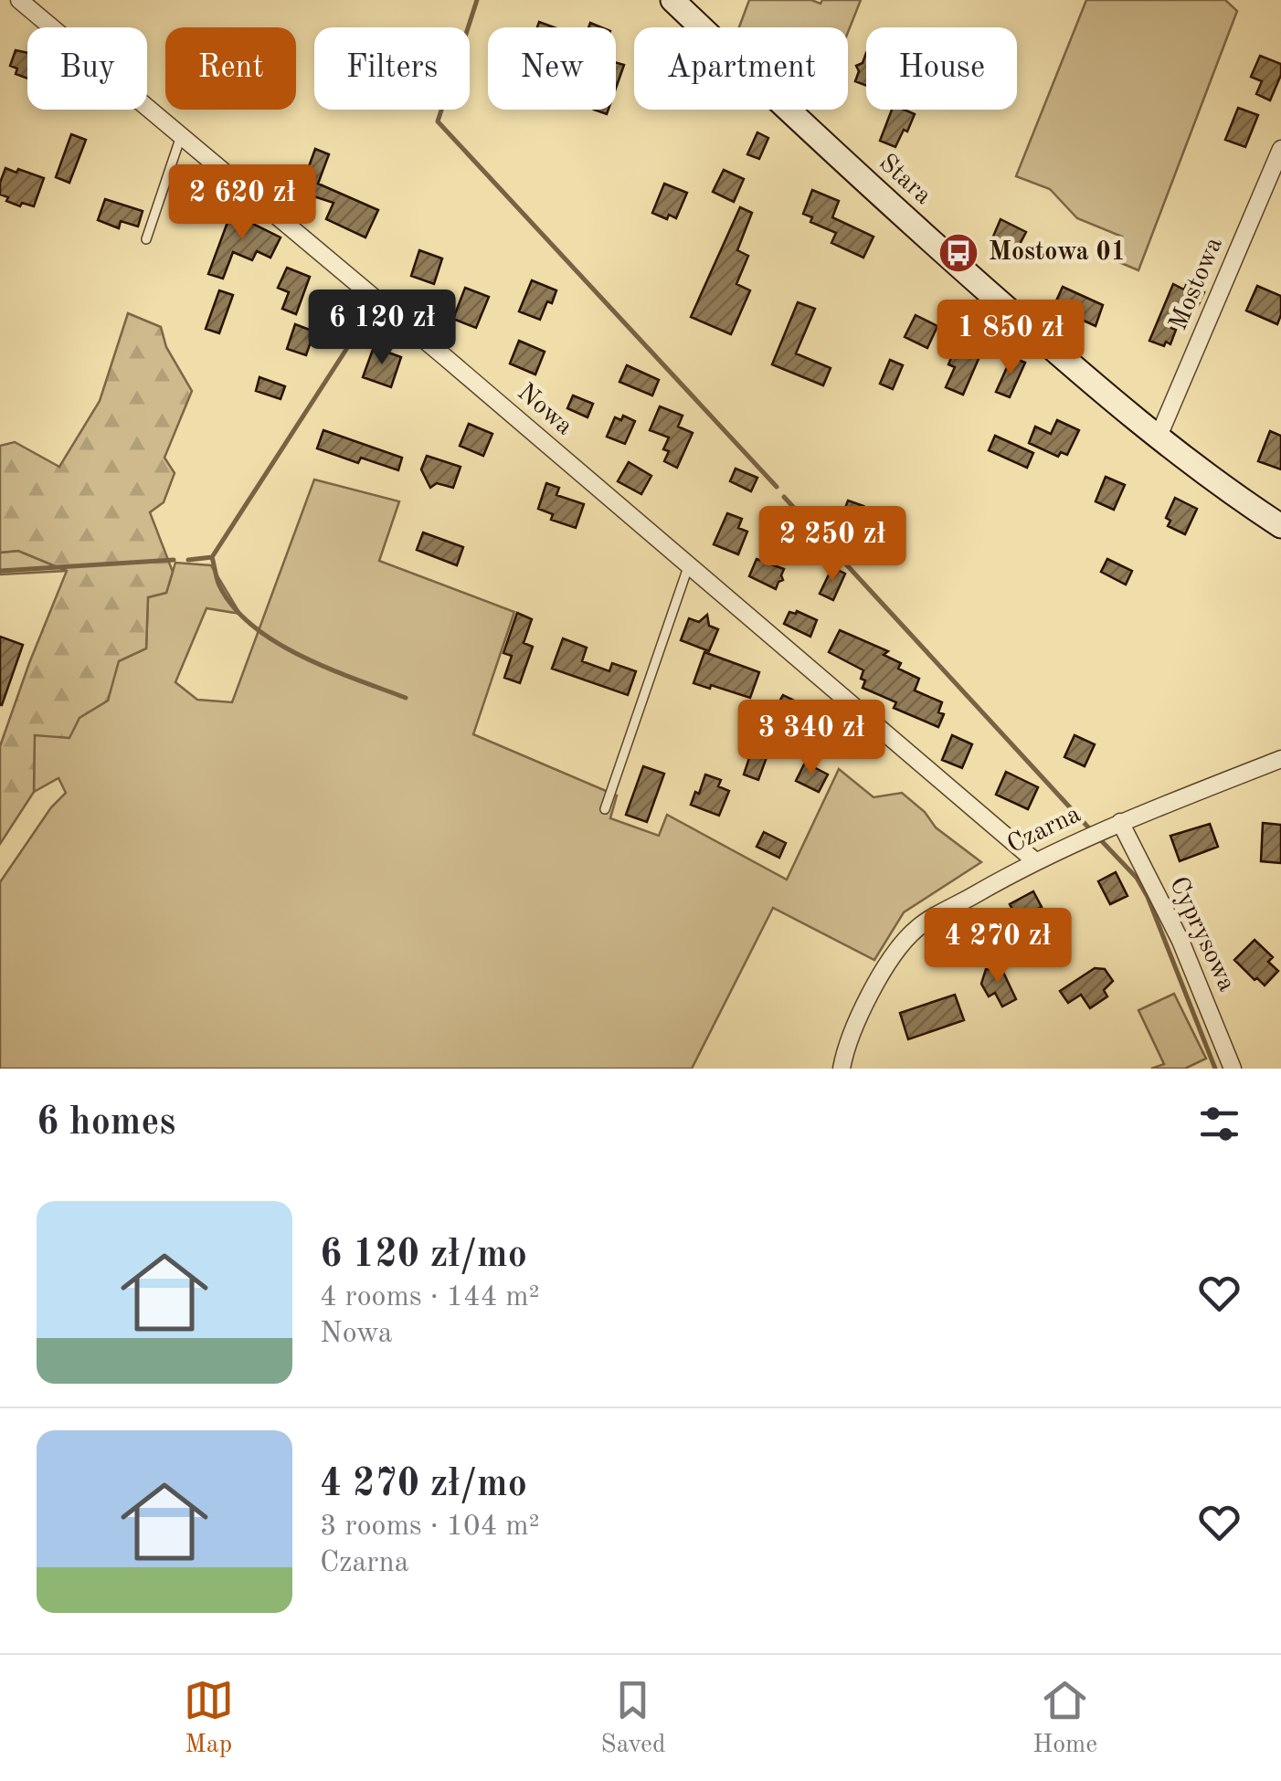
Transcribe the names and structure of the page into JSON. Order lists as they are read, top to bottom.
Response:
{
  "streets": {
    "street": [
      "Stara",
      "Mostowa",
      "Nowa",
      "Czarna",
      "Cyprysowa"
    ]
  },
  "crossings": [
    ["Stara", "Mostowa"],
    ["Nowa", "Czarna"],
    ["Czarna", "Cyprysowa"]
  ],
  "places": {
    "bus stop": ["Mostowa 01"]
  },
  "page": {
    "chip": [
      "Buy",
      "Rent",
      "Filters",
      "New",
      "Apartment",
      "House"
    ],
    "price": [
      "2 620 zł",
      "6 120 zł",
      "1 850 zł",
      "2 250 zł",
      "3 340 zł",
      "4 270 zł"
    ],
    "heading": "6 homes",
    "list": [
      {
        "name": "6 120 zł/mo",
        "note": "4 rooms · 144 m² · Nowa"
      },
      {
        "name": "4 270 zł/mo",
        "note": "3 rooms · 104 m² · Czarna"
      }
    ],
    "tabs": ["Map", "Saved", "Home"]
  }
}
